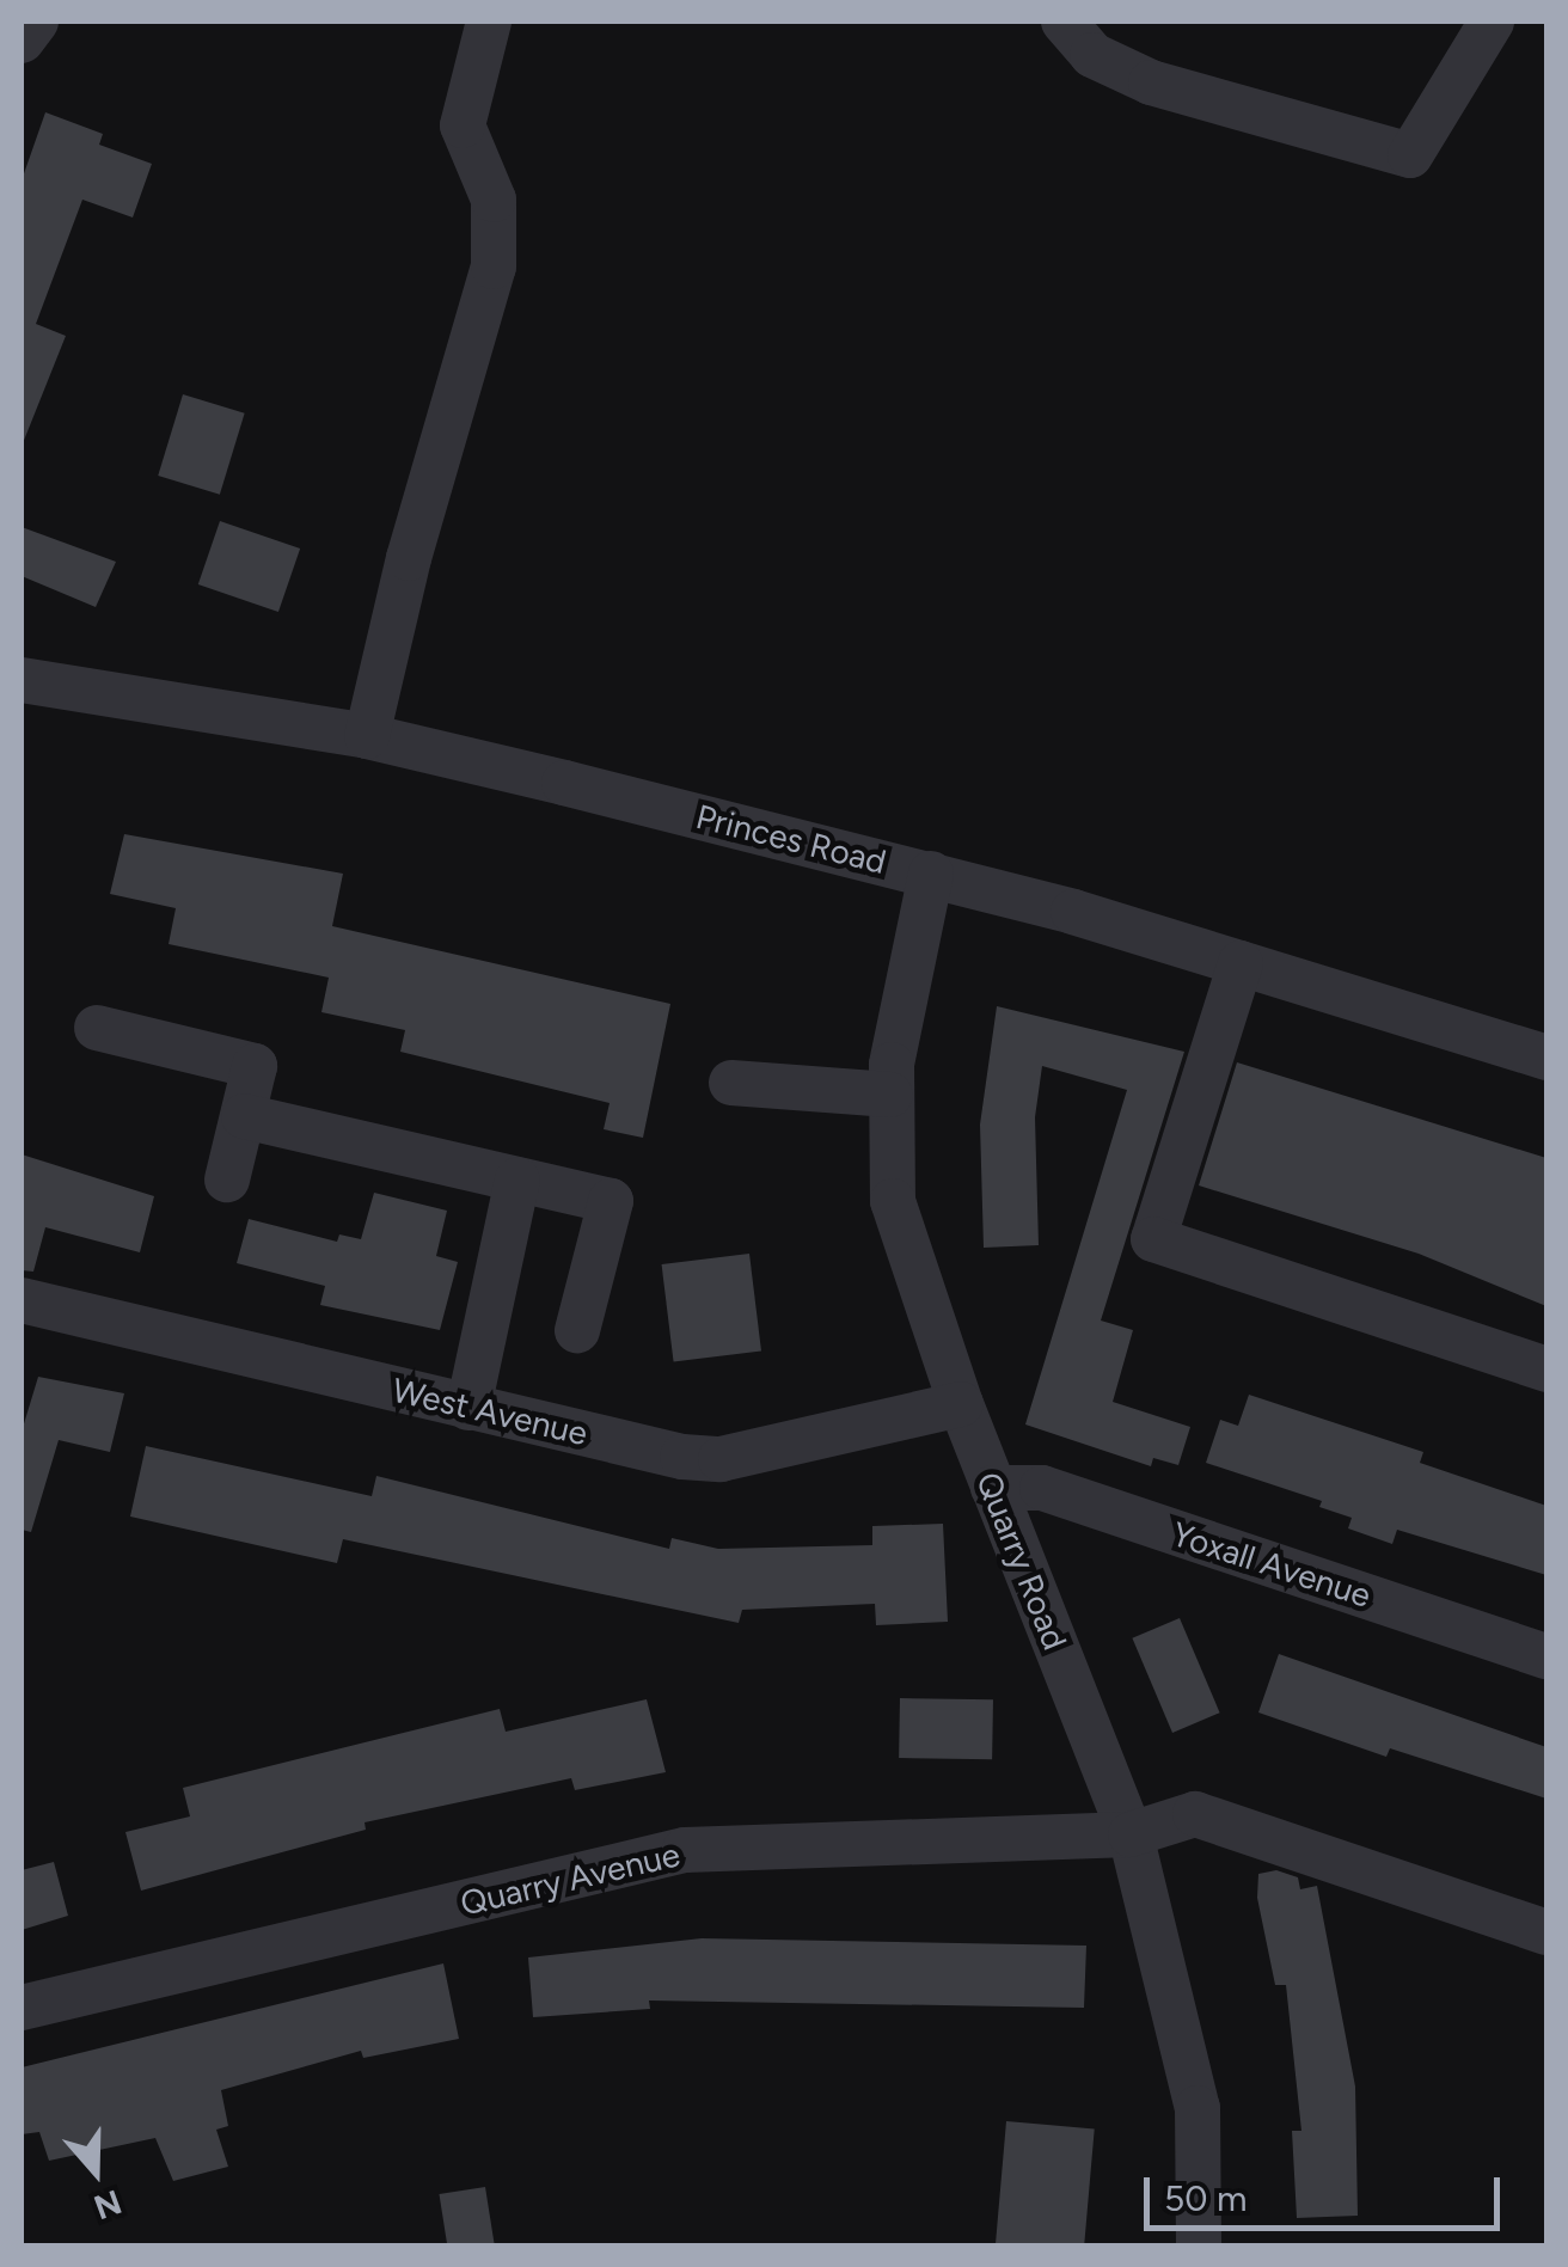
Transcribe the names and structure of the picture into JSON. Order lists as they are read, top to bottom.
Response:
{
  "streets": {
    "street": [
      "Princes Road",
      "West Avenue",
      "Quarry Road",
      "Yoxall Avenue",
      "Quarry Avenue"
    ]
  },
  "crossings": [
    ["Princes Road", "Quarry Road"],
    ["West Avenue", "Quarry Road"],
    ["Quarry Road", "Yoxall Avenue"],
    ["Quarry Road", "Quarry Avenue"]
  ],
  "scale_bar": "50 m",
  "north": "bottom"
}
